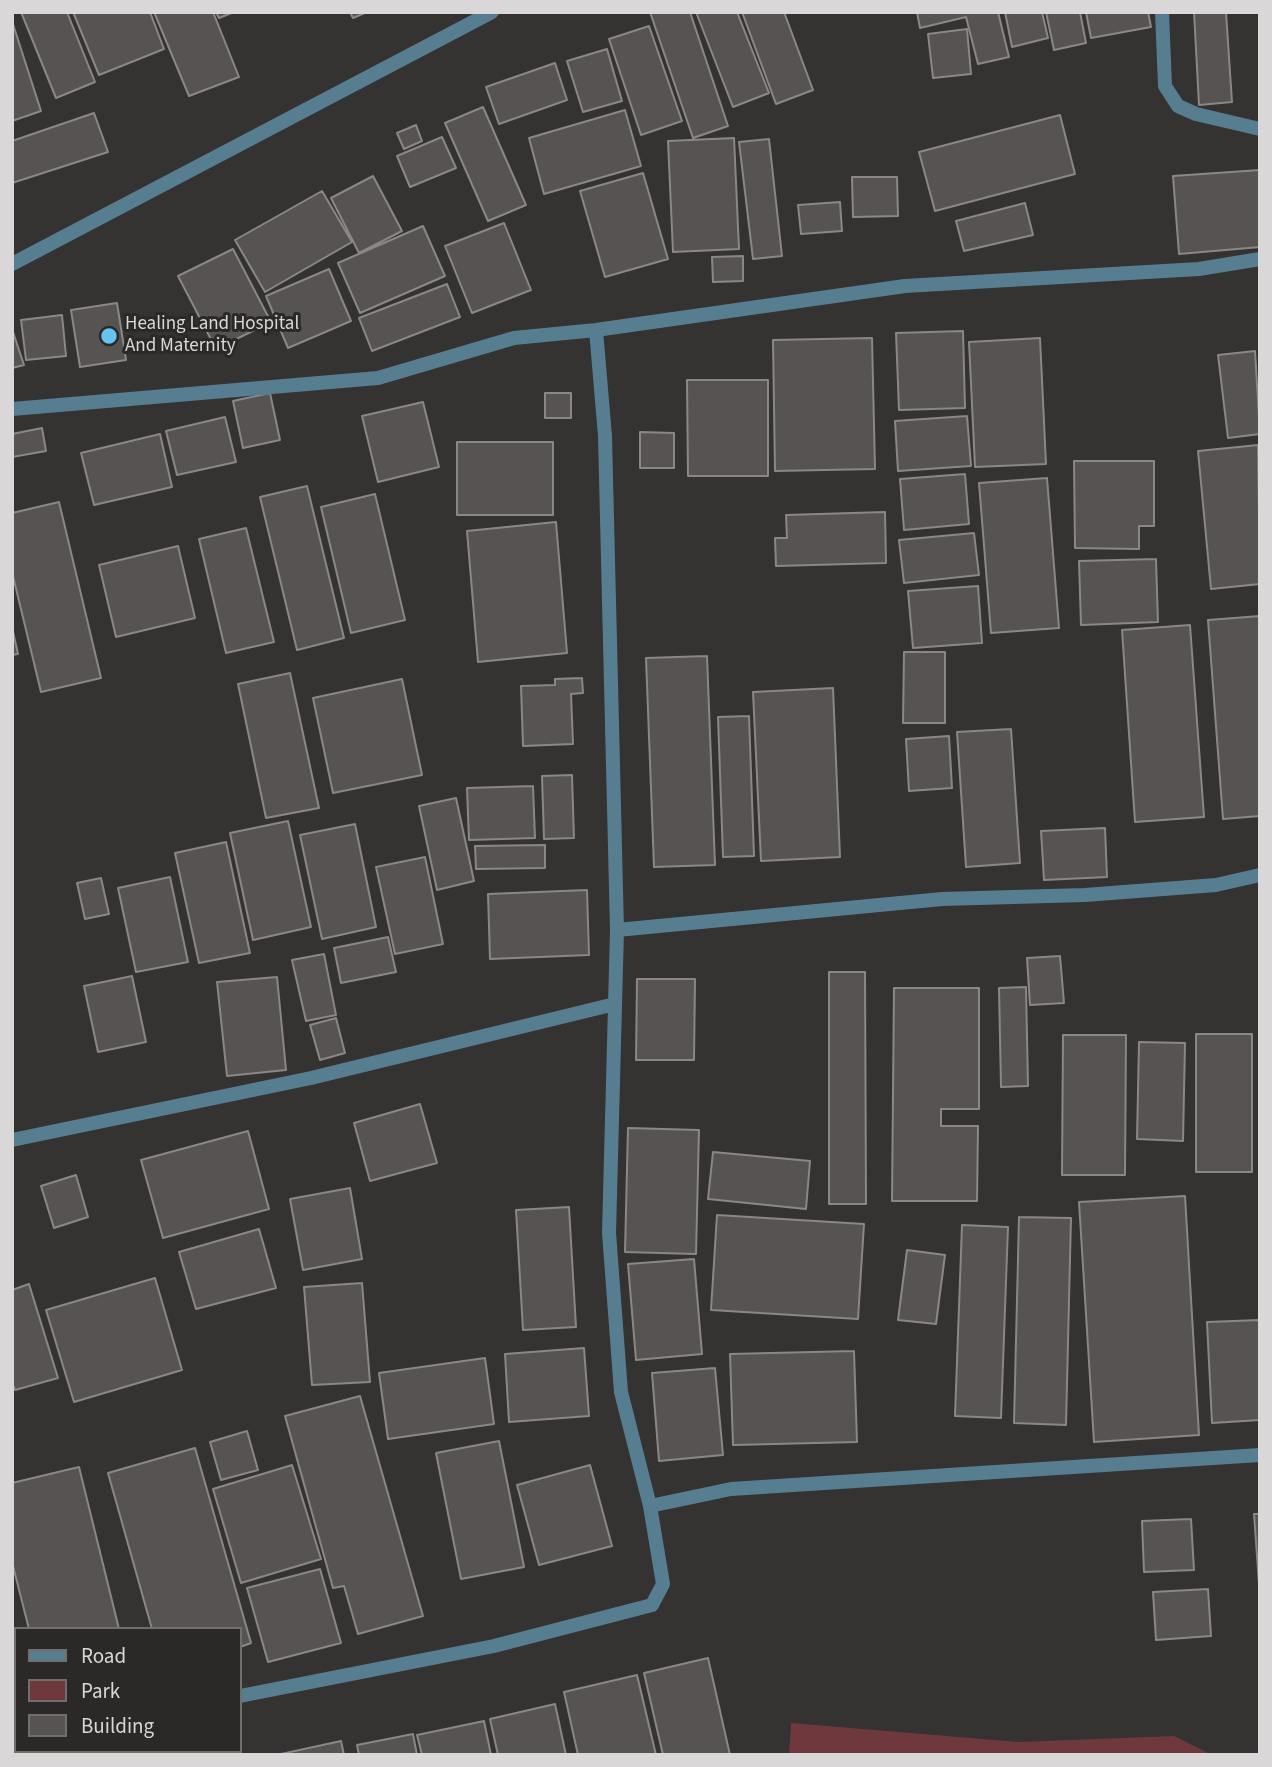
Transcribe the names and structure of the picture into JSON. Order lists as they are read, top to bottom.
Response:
{
  "places": ["Healing Land Hospital And Maternity"],
  "legend": ["Road", "Park", "Building"]
}
